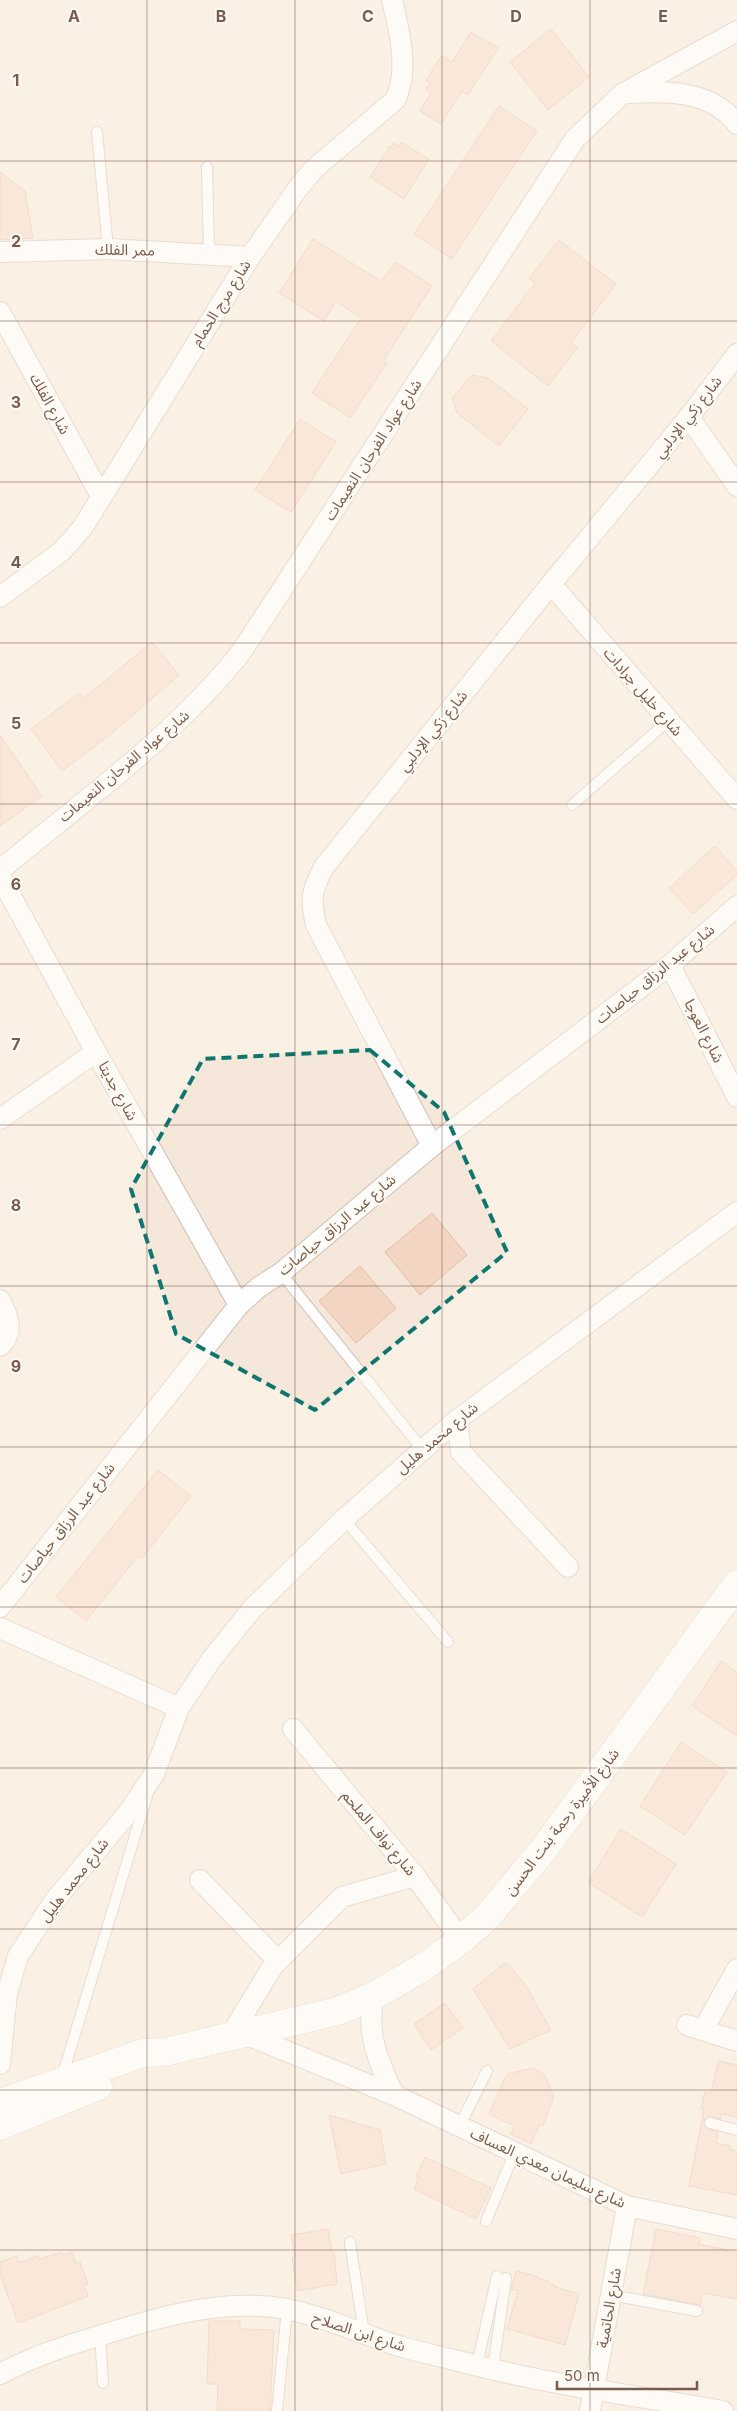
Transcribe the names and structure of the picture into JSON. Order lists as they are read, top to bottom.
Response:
{
  "streets": {
    "street": [
      "ممر الفلك",
      "شارع مرج الحمام",
      "شارع الفلك",
      "شارع زكي الإدلبي",
      "شارع عواد الفرحان النعيمات",
      "شارع خليل جرادات",
      "شارع عبد الرزاق حياصات",
      "شارع العوجا",
      "شارع جديتا",
      "شارع محمد هليل",
      "شارع الأميرة رحمة بنت الحسن",
      "شارع نواف الملحم",
      "شارع سليمان معدي العساف",
      "شارع الحاتمية",
      "شارع ابن الصلاح"
    ]
  },
  "crossings": [
    ["ممر الفلك", "شارع مرج الحمام"],
    ["شارع مرج الحمام", "شارع الفلك"],
    ["شارع زكي الإدلبي", "شارع خليل جرادات"],
    ["شارع زكي الإدلبي", "شارع عبد الرزاق حياصات"],
    ["شارع عبد الرزاق حياصات", "شارع العوجا"],
    ["شارع عبد الرزاق حياصات", "شارع جديتا"],
    ["شارع الأميرة رحمة بنت الحسن", "شارع نواف الملحم"],
    ["شارع الأميرة رحمة بنت الحسن", "شارع سليمان معدي العساف"],
    ["شارع سليمان معدي العساف", "شارع الحاتمية"],
    ["شارع الحاتمية", "شارع ابن الصلاح"]
  ],
  "scale_bar": "50 m",
  "grid": {
    "columns": [
      "A",
      "B",
      "C",
      "D",
      "E"
    ],
    "rows": [
      "1",
      "2",
      "3",
      "4",
      "5",
      "6",
      "7",
      "8",
      "9"
    ]
  }
}
